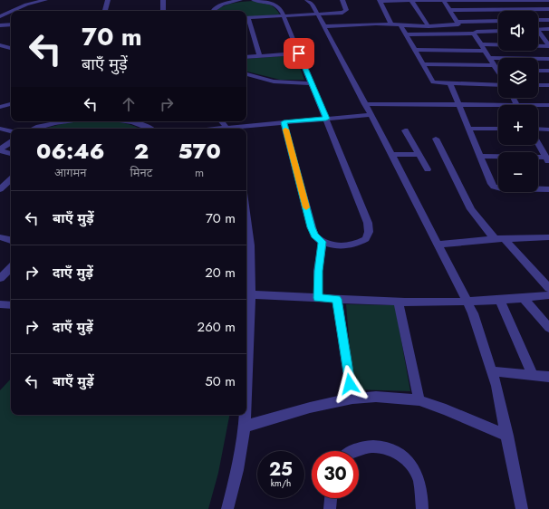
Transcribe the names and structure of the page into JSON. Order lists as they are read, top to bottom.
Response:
{
  "page": {
    "map_buttons": ["+", "−"],
    "turn": ["70 m", "बाएँ मुड़ें"],
    "eta": [
      "06:46",
      "आगमन",
      "2",
      "मिनट",
      "570",
      "m"
    ],
    "list": [
      {
        "name": "बाएँ मुड़ें",
        "value": "70 m"
      },
      {
        "name": "दाएँ मुड़ें",
        "value": "20 m"
      },
      {
        "name": "दाएँ मुड़ें",
        "value": "260 m"
      },
      {
        "name": "बाएँ मुड़ें",
        "value": "50 m"
      }
    ],
    "speed": "25 km/h",
    "limit": "30"
  }
}
